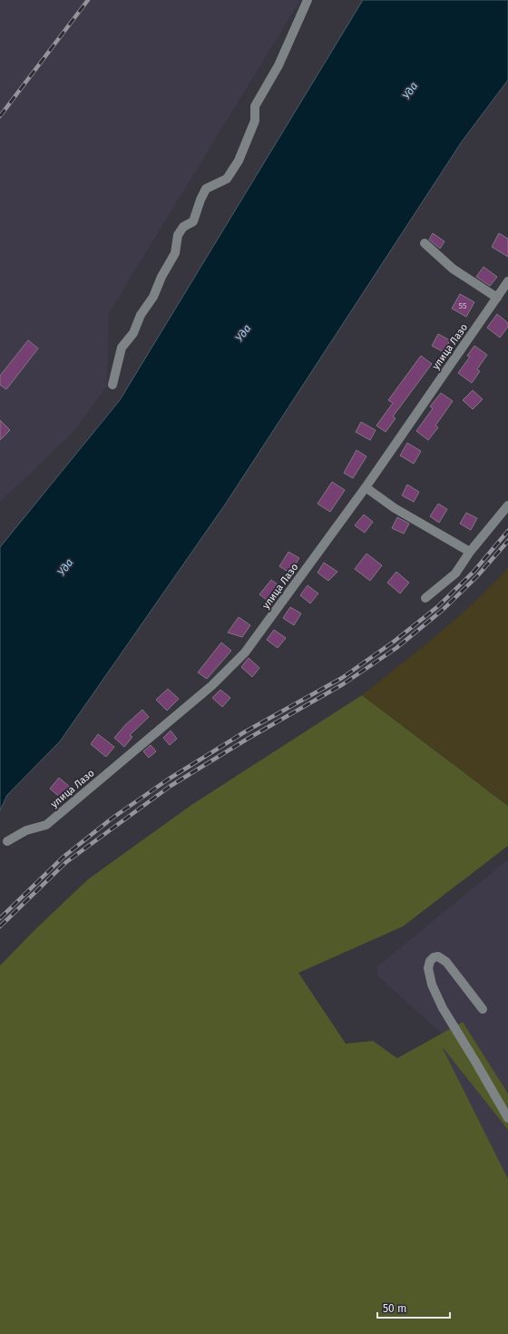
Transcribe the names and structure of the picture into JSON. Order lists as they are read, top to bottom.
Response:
{
  "streets": {
    "street": ["улица Лазо"]
  },
  "water": ["Уда"],
  "house_numbers": ["55"],
  "scale_bar": "50 m"
}
